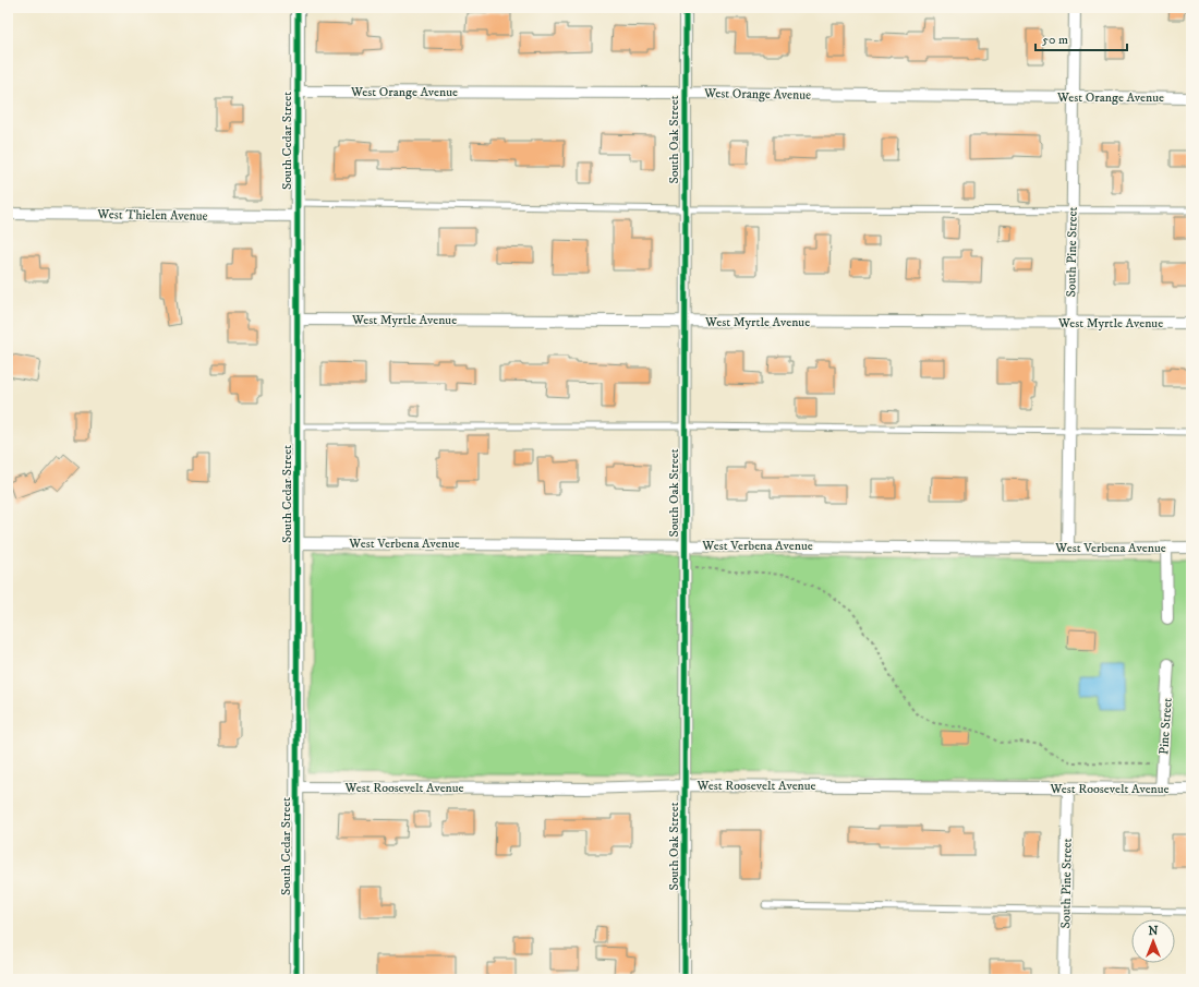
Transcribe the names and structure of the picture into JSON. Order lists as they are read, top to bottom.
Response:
{
  "streets": {
    "street": [
      "West Orange Avenue",
      "South Oak Street",
      "South Cedar Street",
      "West Thielen Avenue",
      "South Pine Street",
      "West Myrtle Avenue",
      "West Verbena Avenue",
      "Pine Street",
      "West Roosevelt Avenue"
    ]
  },
  "crossings": [
    ["West Orange Avenue", "South Oak Street"],
    ["West Orange Avenue", "South Cedar Street"],
    ["West Orange Avenue", "South Pine Street"],
    ["South Oak Street", "West Myrtle Avenue"],
    ["South Oak Street", "West Verbena Avenue"],
    ["South Oak Street", "West Roosevelt Avenue"],
    ["South Cedar Street", "West Thielen Avenue"],
    ["South Cedar Street", "West Myrtle Avenue"],
    ["South Cedar Street", "West Verbena Avenue"],
    ["South Cedar Street", "West Roosevelt Avenue"],
    ["South Pine Street", "West Myrtle Avenue"],
    ["South Pine Street", "West Verbena Avenue"],
    ["South Pine Street", "West Roosevelt Avenue"],
    ["Pine Street", "West Roosevelt Avenue"]
  ],
  "scale_bar": "50 m",
  "north": "top"
}
